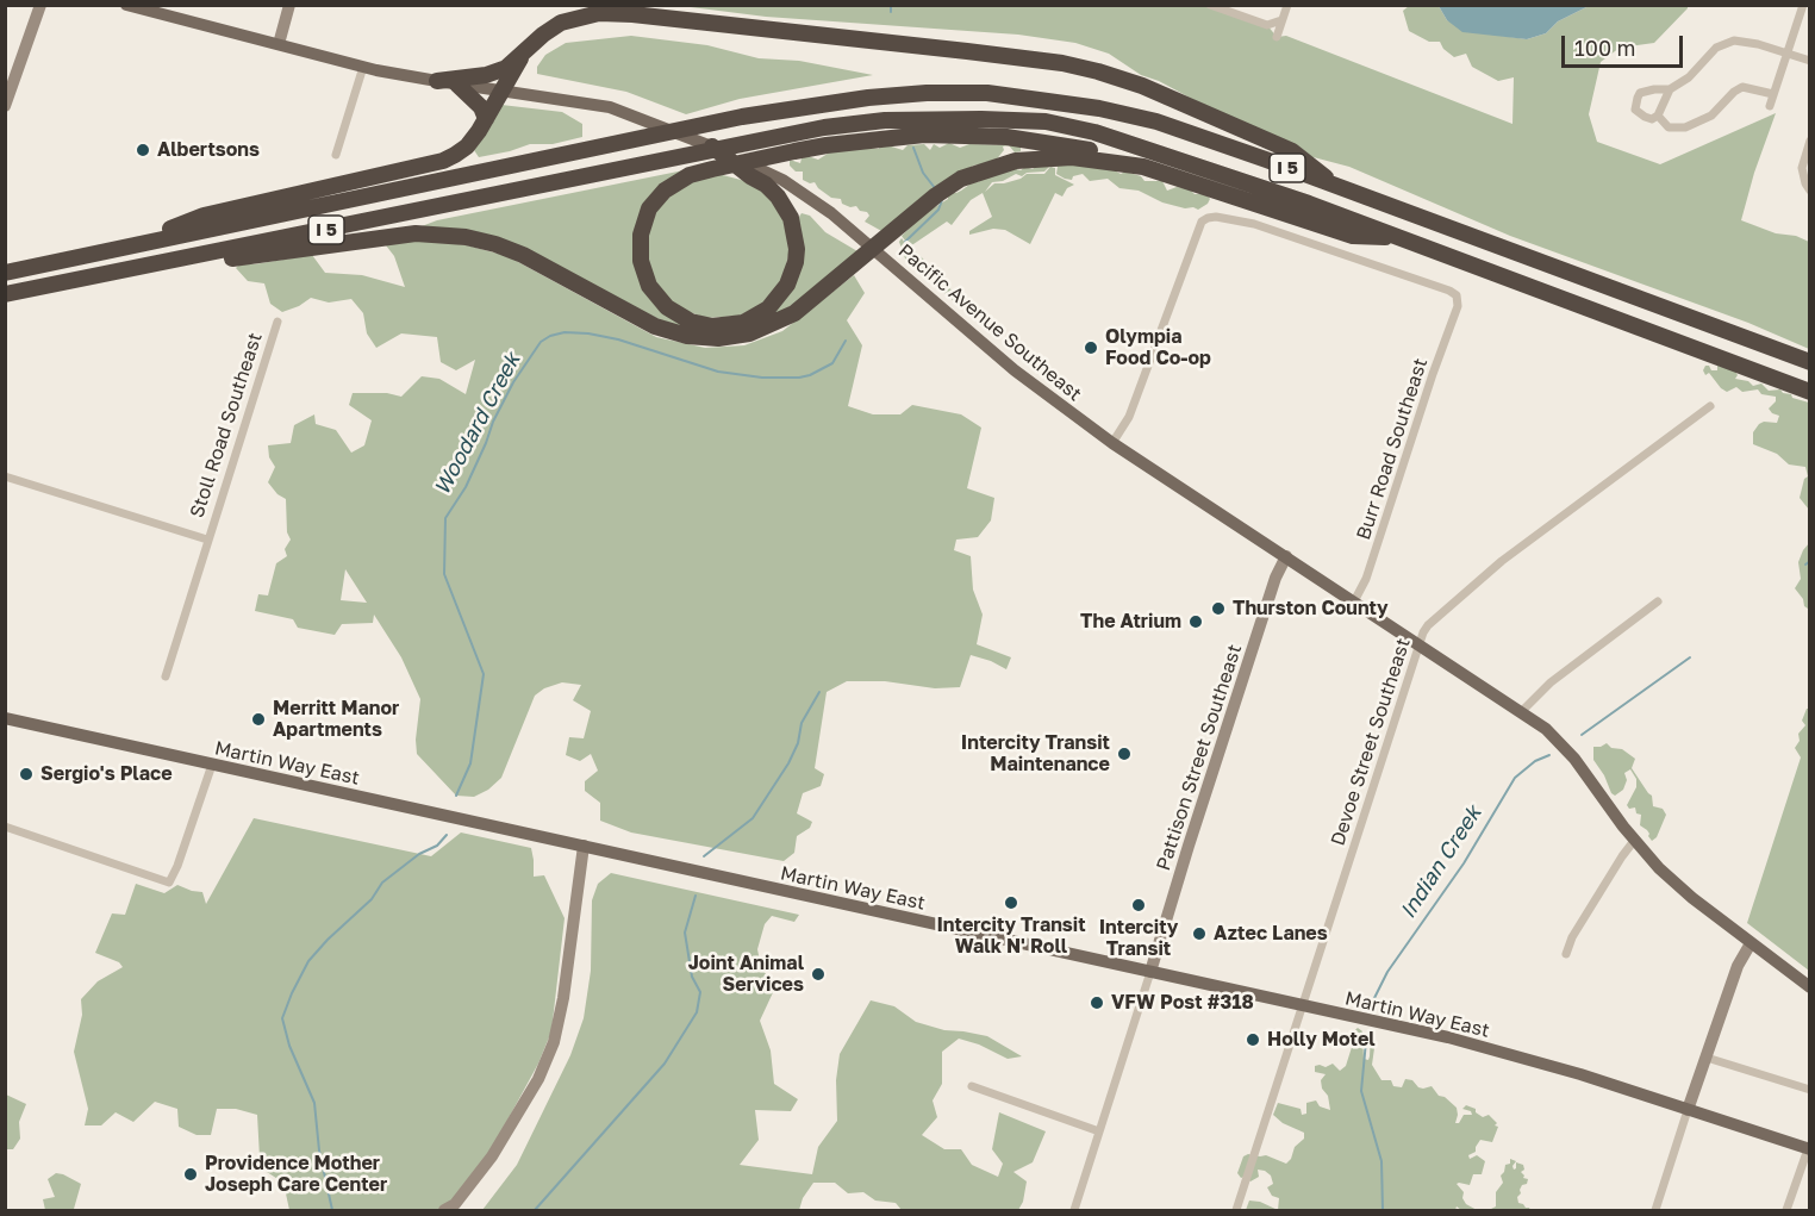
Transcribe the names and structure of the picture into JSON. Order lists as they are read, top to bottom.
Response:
{
  "streets": {
    "highway": ["I 5"],
    "main road": ["Pacific Avenue Southeast", "Martin Way East"],
    "street": [
      "Stoll Road Southeast",
      "Burr Road Southeast",
      "Devoe Street Southeast",
      "Pattison Street Southeast"
    ]
  },
  "crossings": [
    ["Pacific Avenue Southeast", "Burr Road Southeast"],
    ["Pacific Avenue Southeast", "Devoe Street Southeast"],
    ["Pacific Avenue Southeast", "Pattison Street Southeast"],
    ["Devoe Street Southeast", "Martin Way East"],
    ["Pattison Street Southeast", "Martin Way East"]
  ],
  "water": ["Woodard Creek", "Indian Creek"],
  "places": [
    "Albertsons",
    "Olympia Food Co-op",
    "Thurston County",
    "The Atrium",
    "Merritt Manor Apartments",
    "Intercity Transit Maintenance",
    "Sergio's Place",
    "Intercity Transit Walk N' Roll",
    "Intercity Transit",
    "Aztec Lanes",
    "Joint Animal Services",
    "VFW Post #318",
    "Holly Motel",
    "Providence Mother Joseph Care Center"
  ],
  "scale_bar": "100 m"
}
